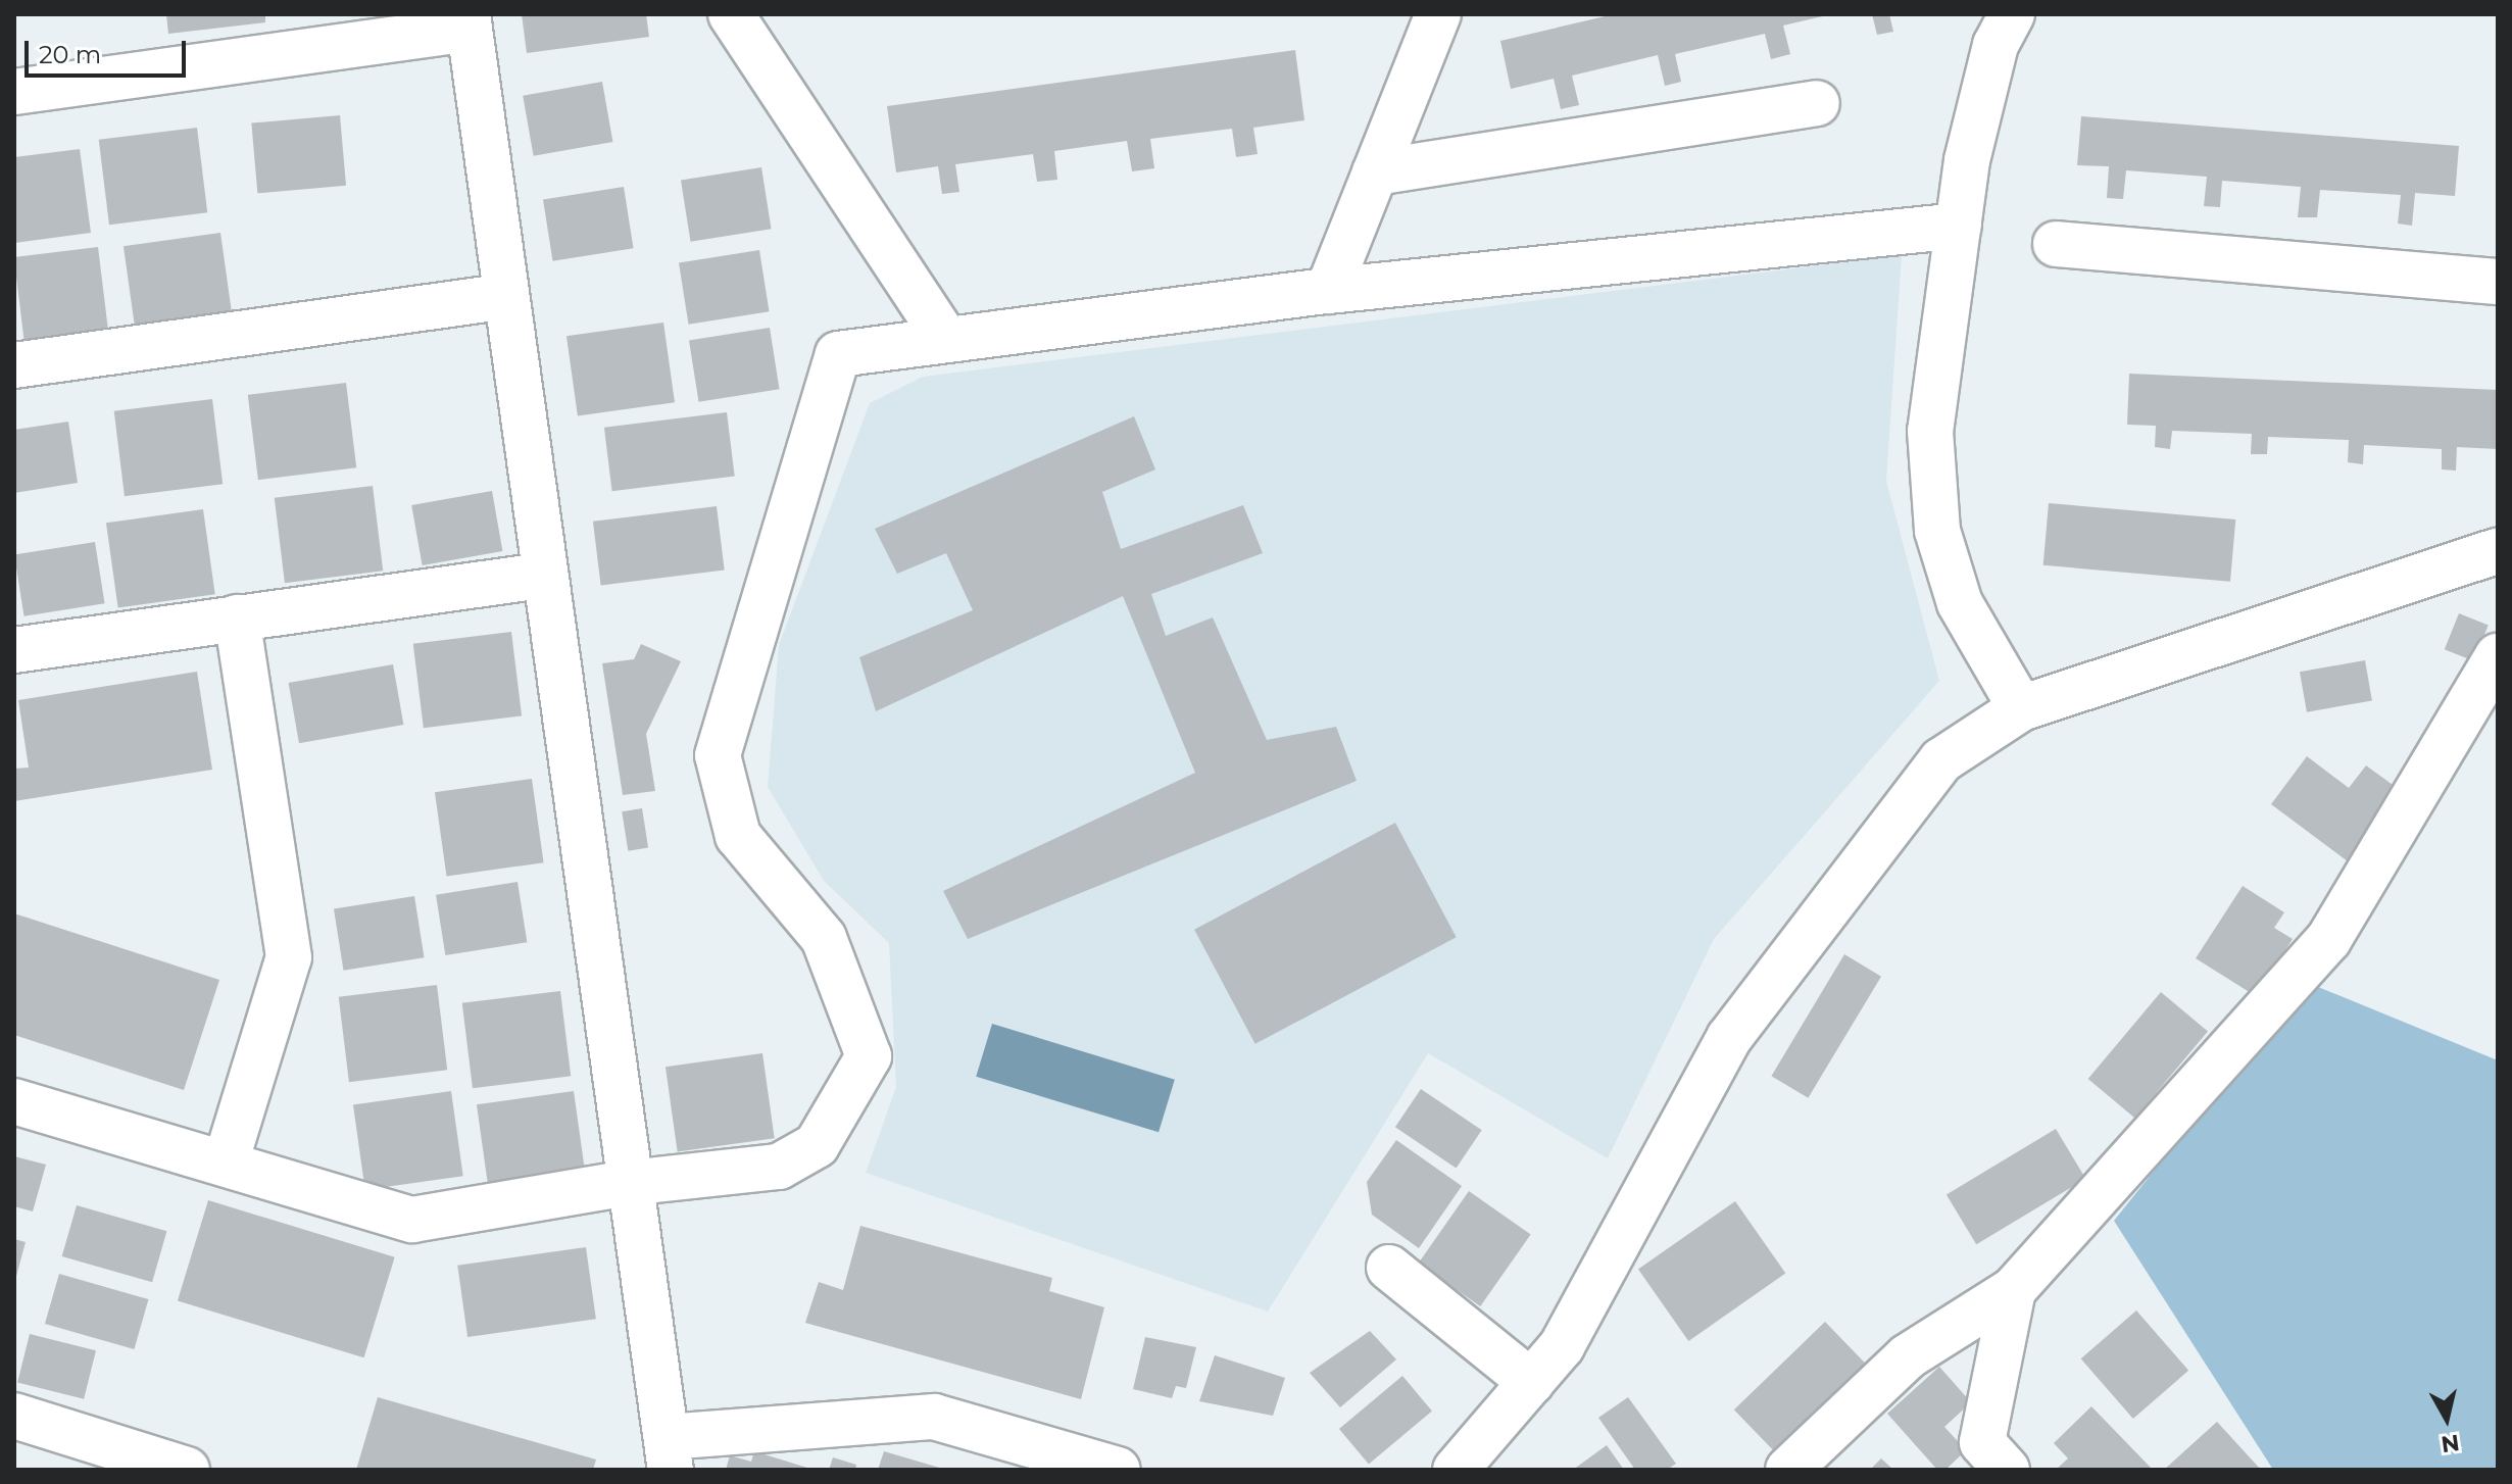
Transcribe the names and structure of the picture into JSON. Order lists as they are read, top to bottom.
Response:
{
  "scale_bar": "20 m",
  "north": "bottom"
}
